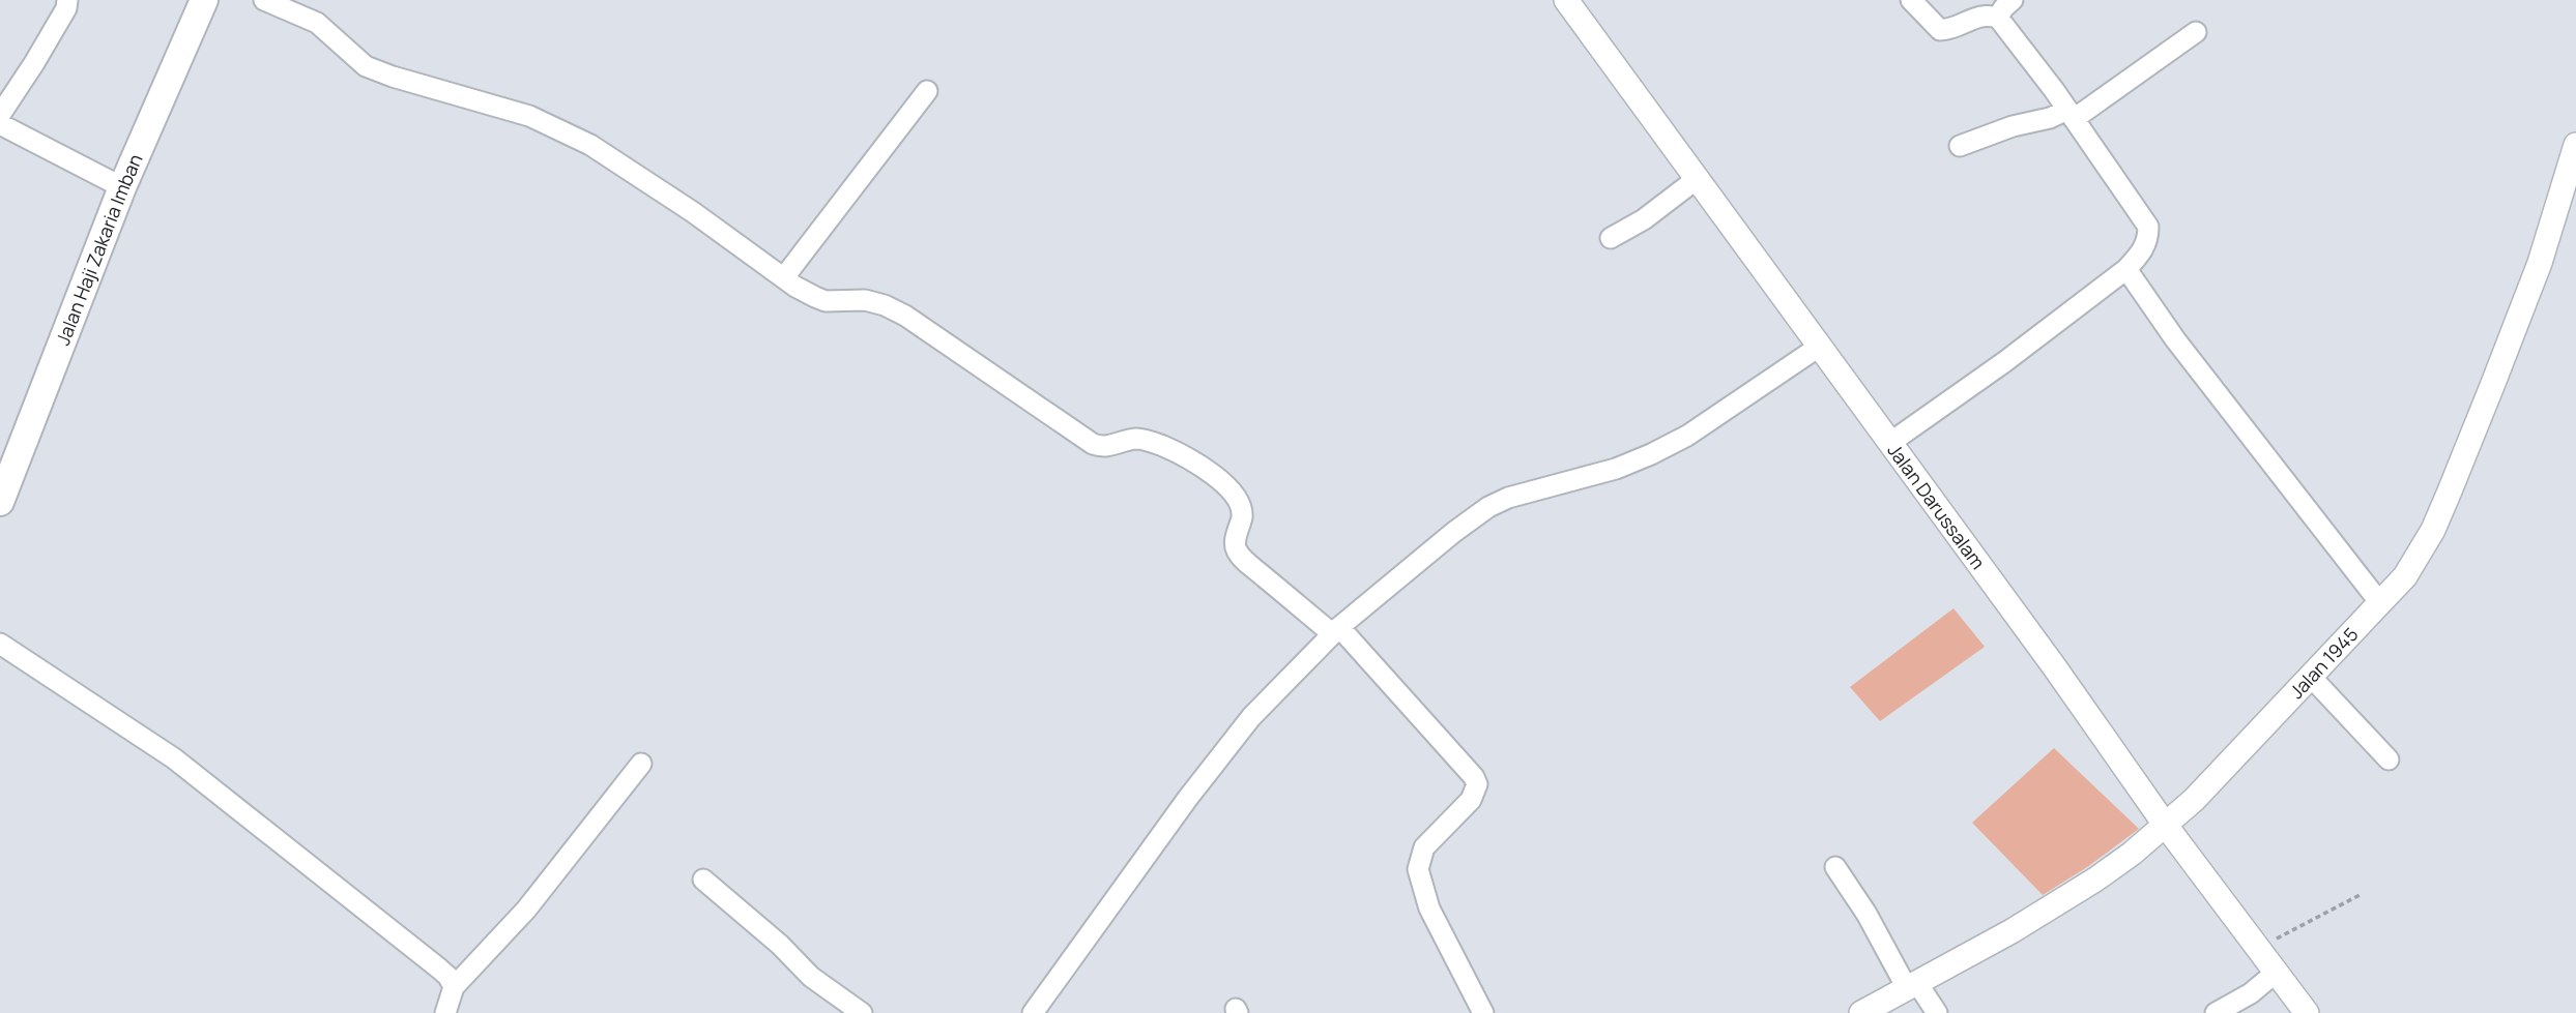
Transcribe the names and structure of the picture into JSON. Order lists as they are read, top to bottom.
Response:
{
  "streets": {
    "main road": ["Jalan Haji Zakaria Imban"],
    "street": ["Jalan Darussalam", "Jalan 1945"]
  },
  "crossings": [
    ["Jalan Darussalam", "Jalan 1945"]
  ]
}
